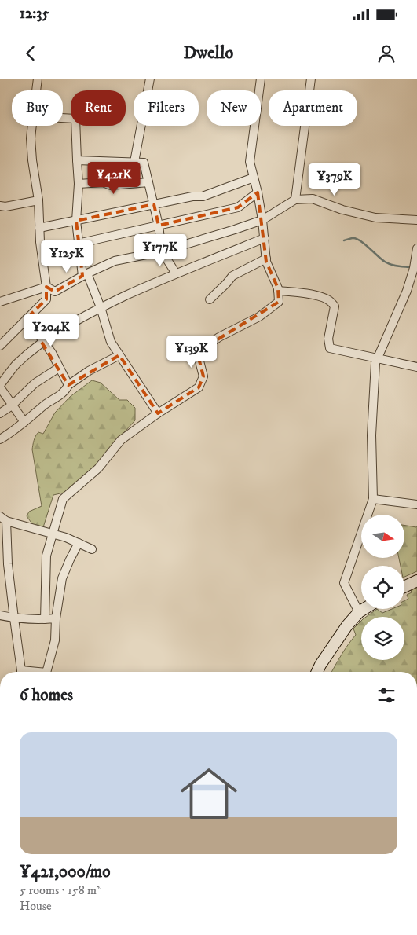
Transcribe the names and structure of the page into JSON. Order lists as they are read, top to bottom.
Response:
{
  "north": "right",
  "page": {
    "status": "12:35",
    "header": "Dwello",
    "chip": [
      "Buy",
      "Rent",
      "Filters",
      "New",
      "Apartment"
    ],
    "price": [
      "¥421K",
      "¥379K",
      "¥177K",
      "¥125K",
      "¥204K",
      "¥139K"
    ],
    "heading": "6 homes",
    "list": [
      {
        "name": "¥421,000/mo",
        "note": "5 rooms · 158 m² · House"
      }
    ]
  }
}
